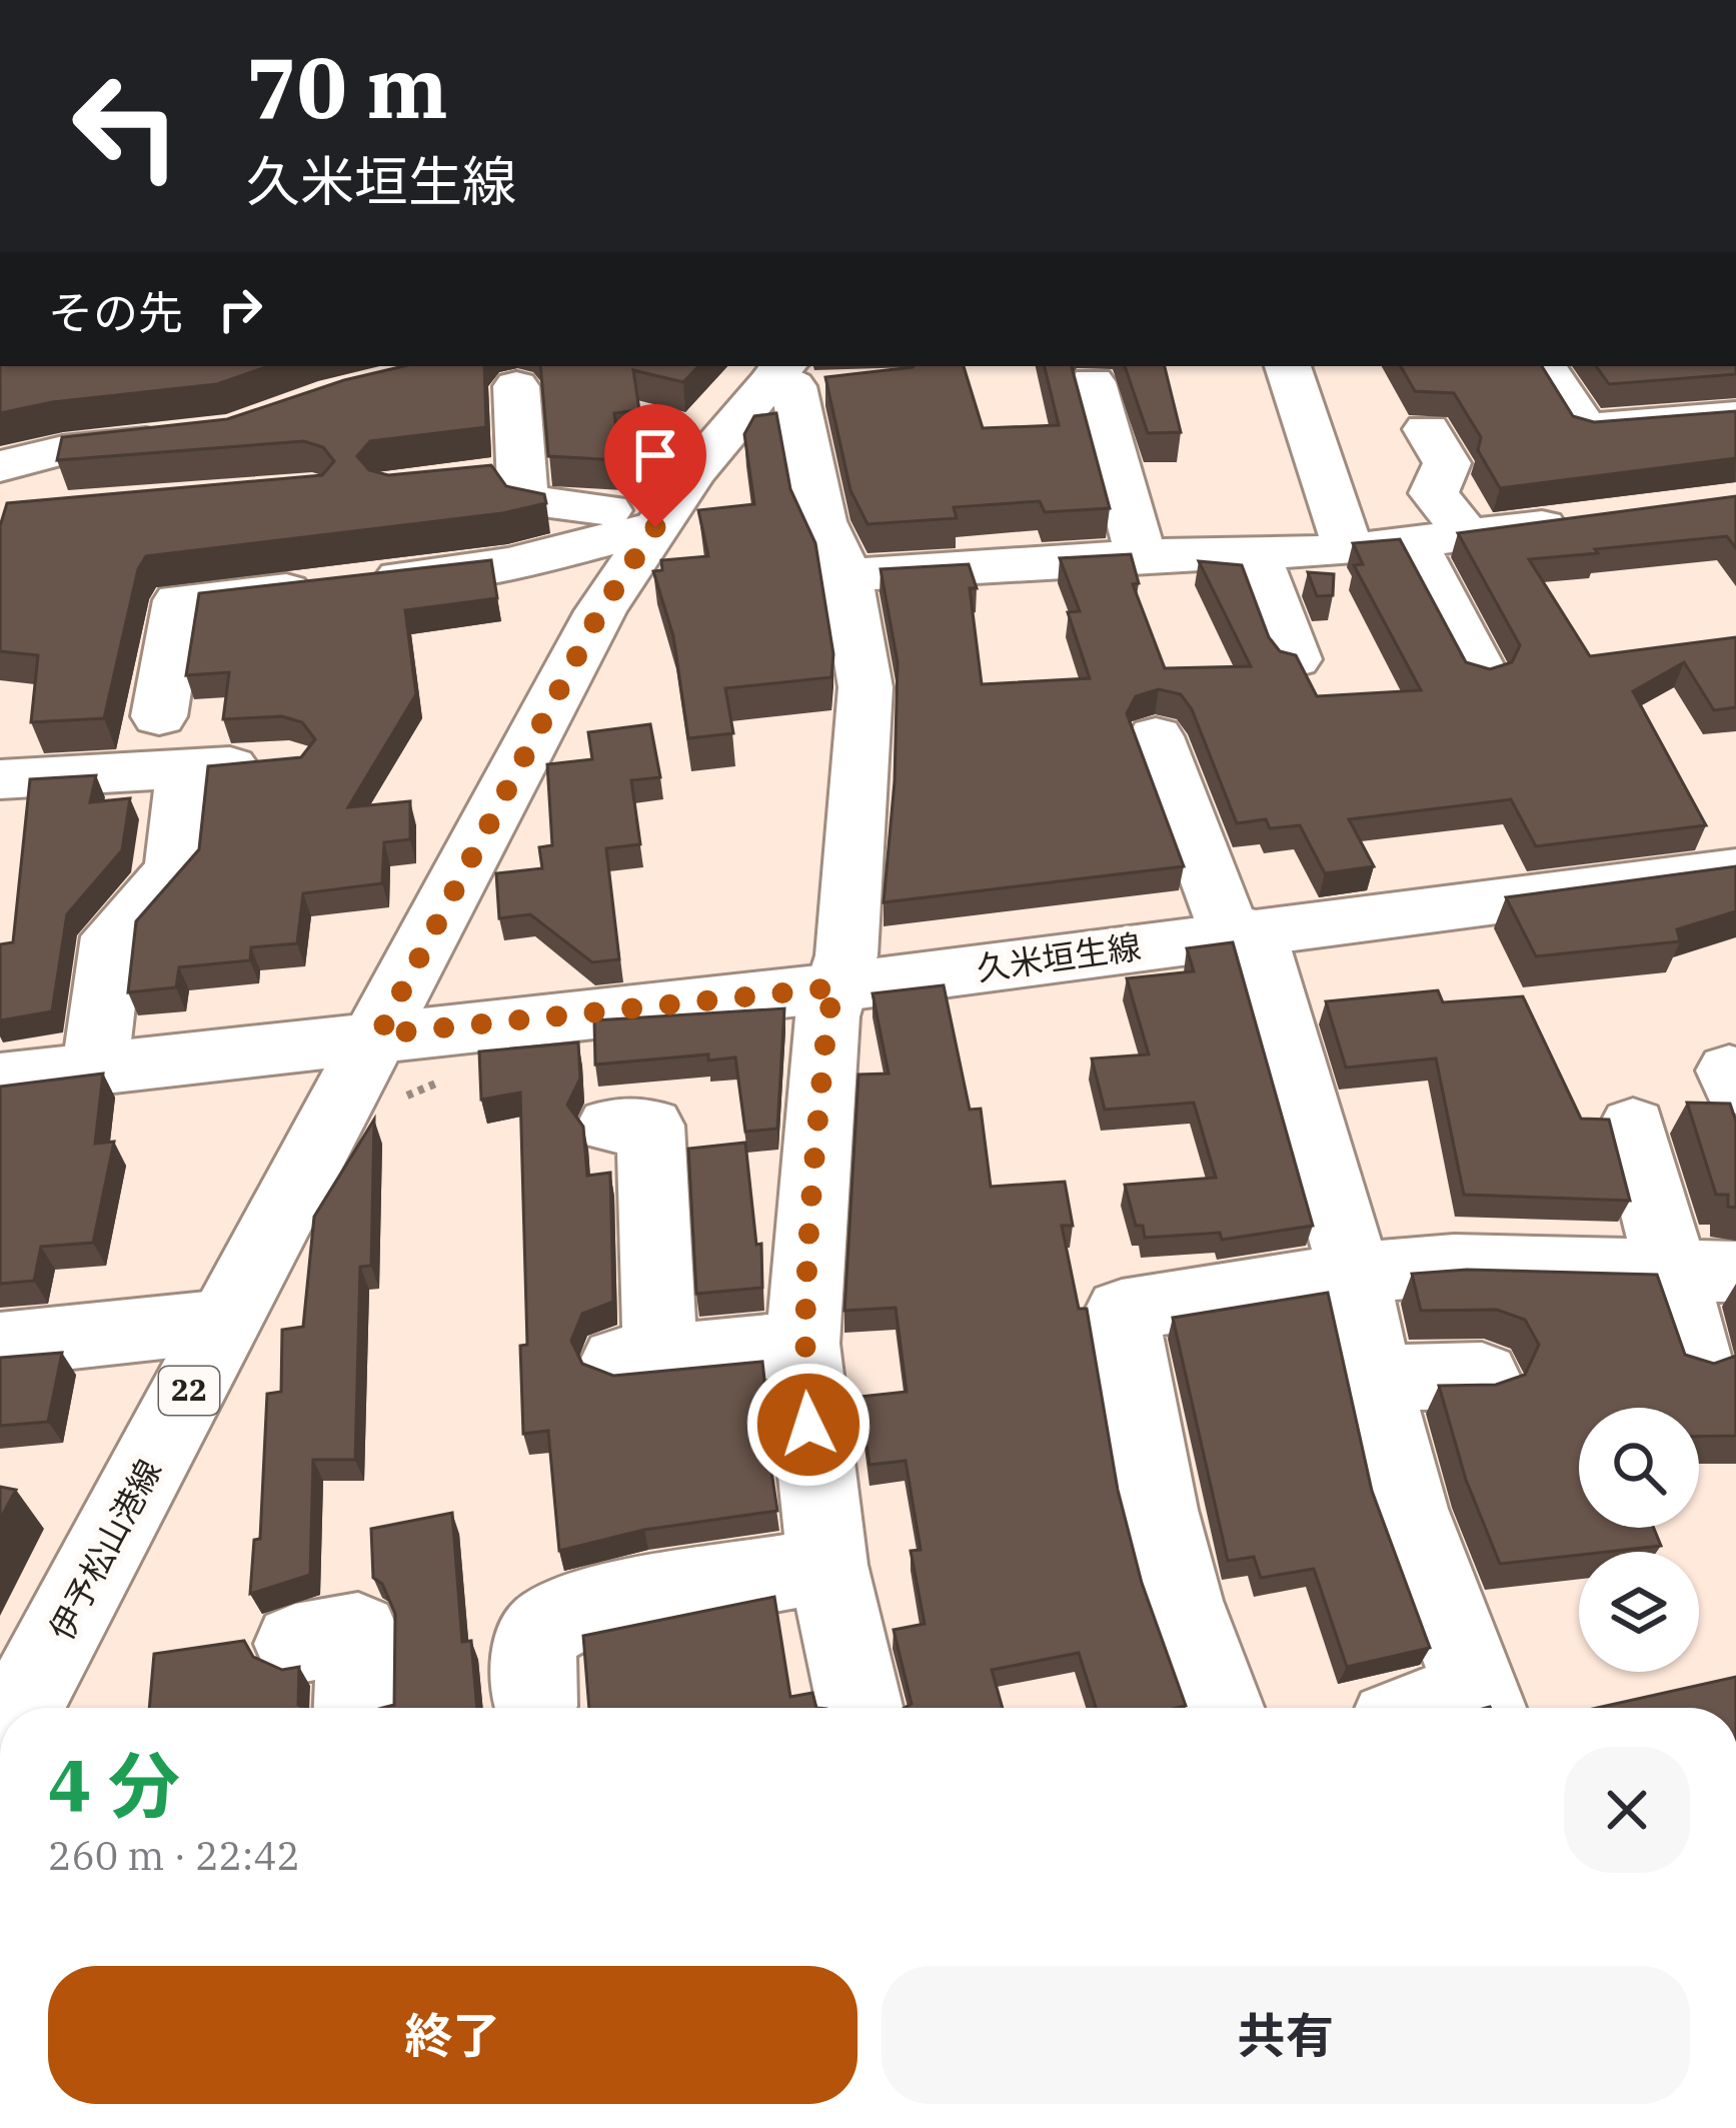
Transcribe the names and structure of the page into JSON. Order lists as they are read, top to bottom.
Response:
{
  "streets": {
    "street": ["久米垣生線", "22", "伊予松山港線"]
  },
  "crossings": [
    ["久米垣生線", "伊予松山港線"]
  ],
  "page": {
    "turn": ["70 m", "久米垣生線"],
    "then": "その先",
    "heading": ["4 分", "260 m · 22:42"],
    "buttons": ["終了", "共有"]
  }
}
